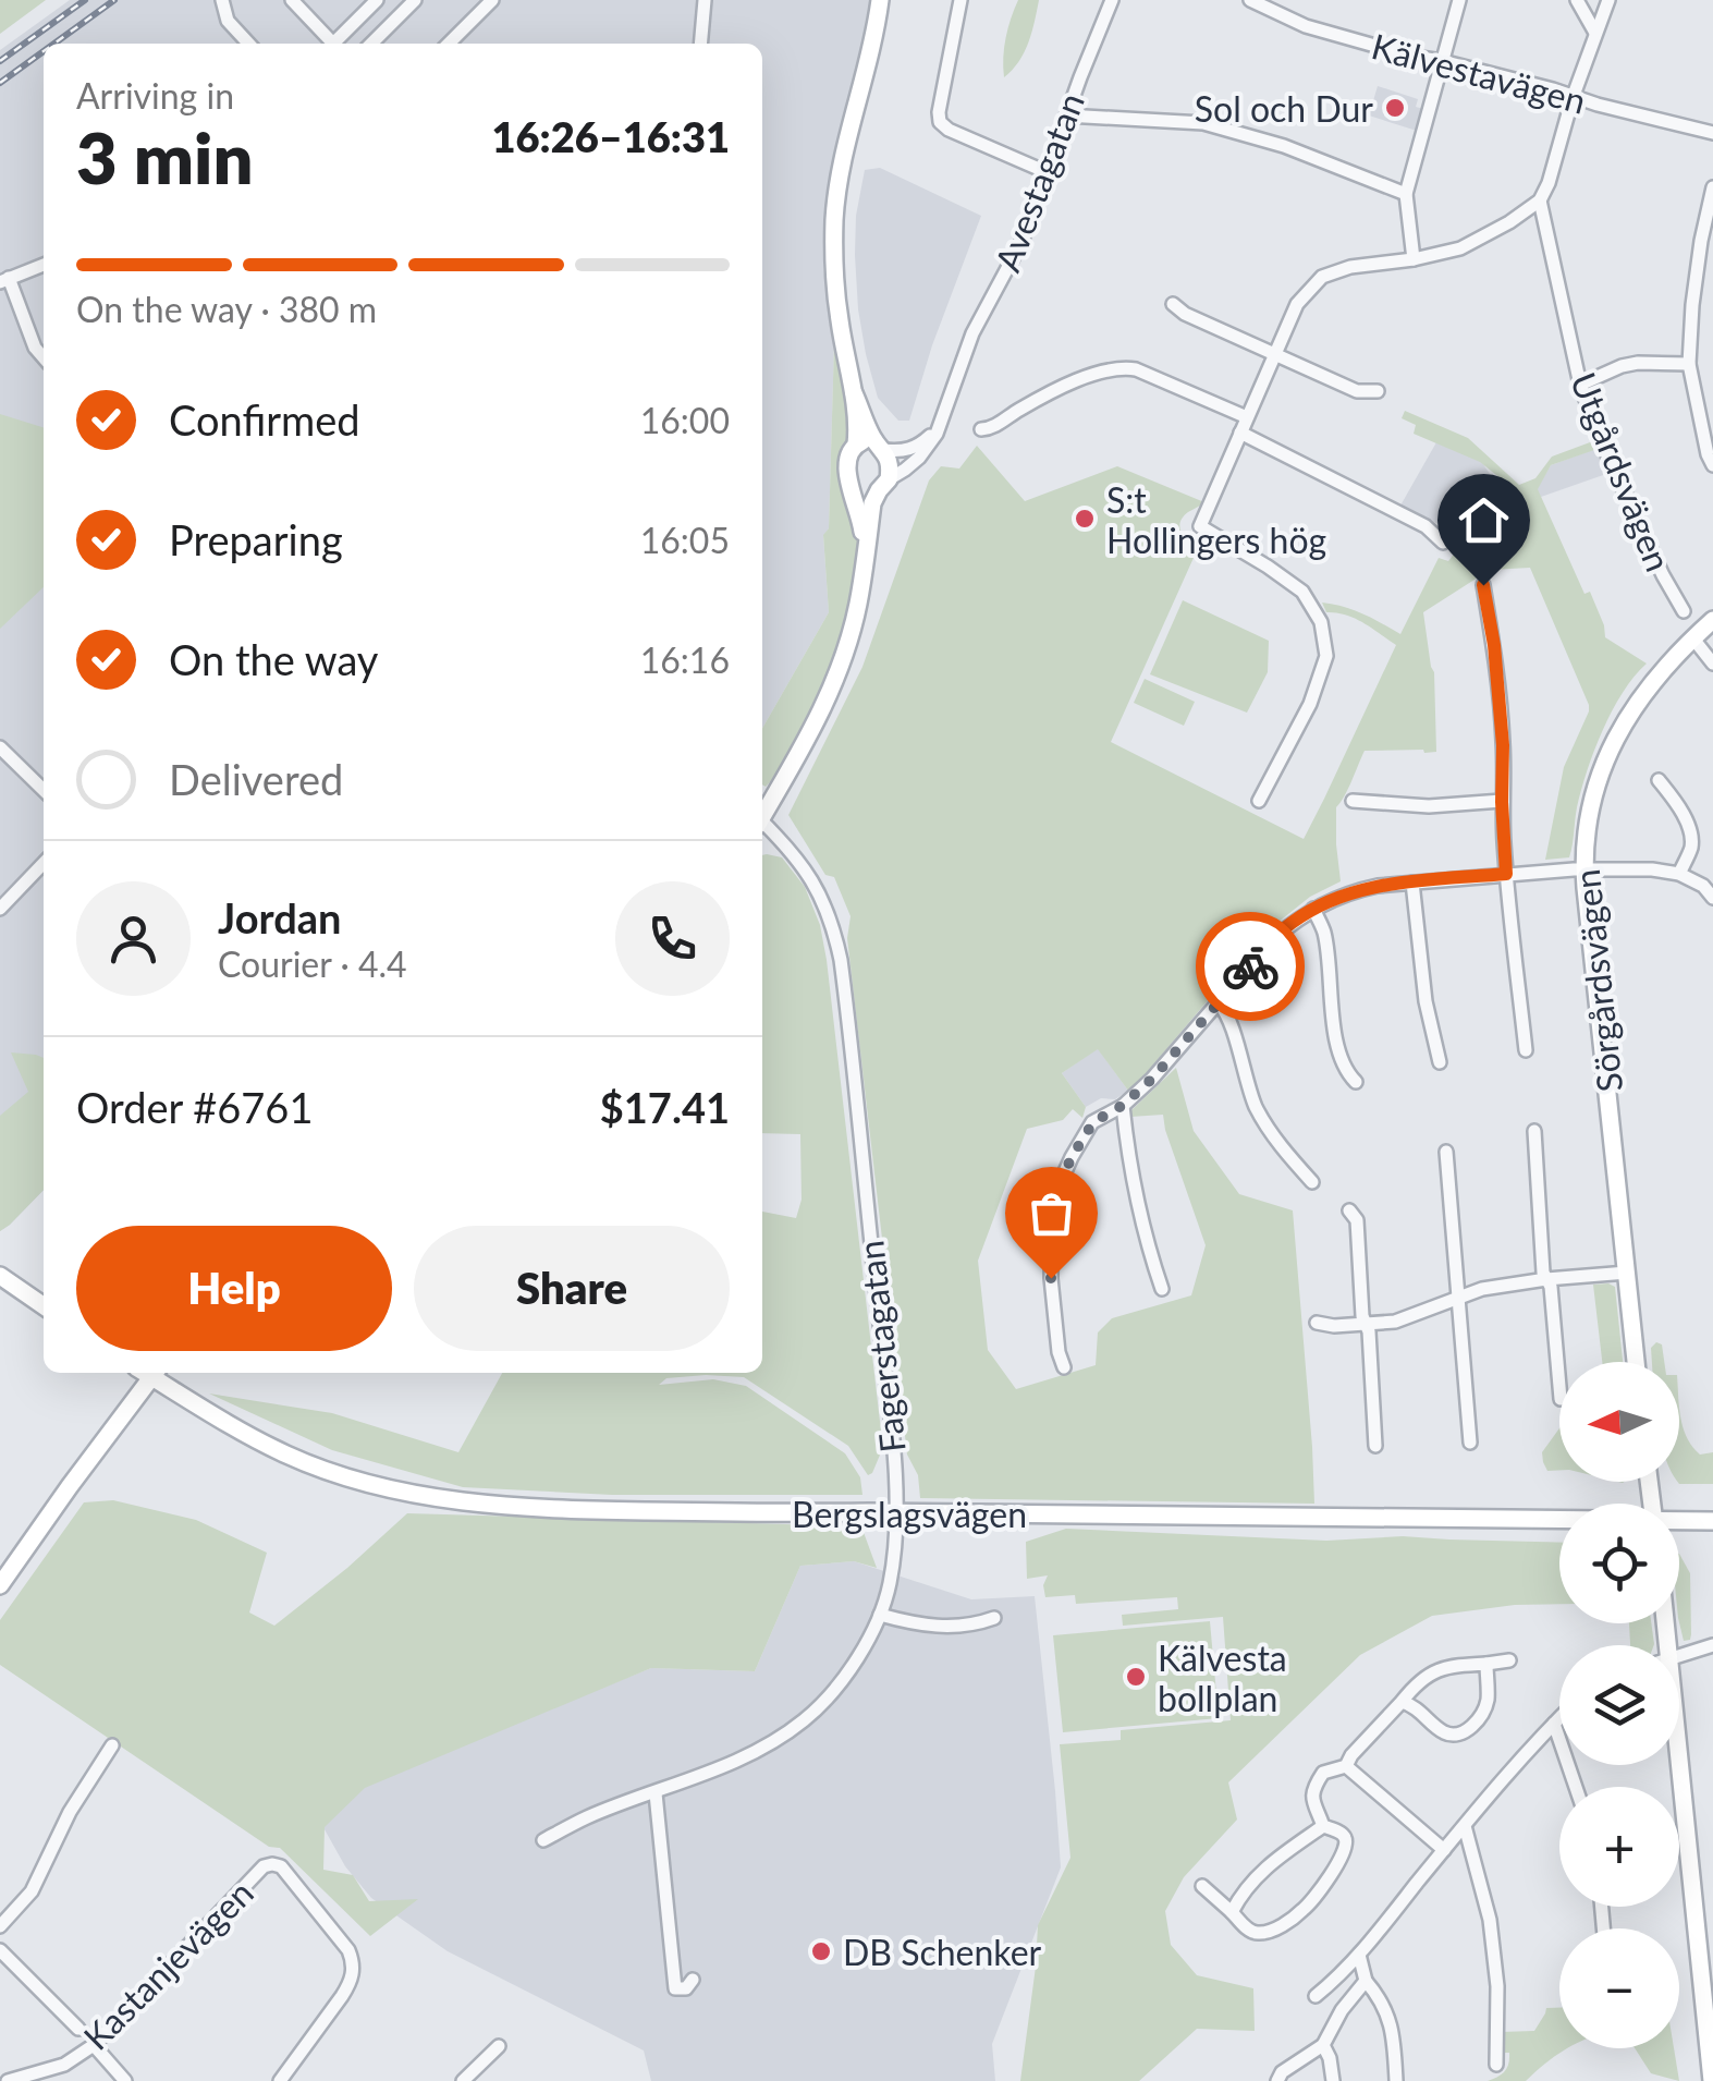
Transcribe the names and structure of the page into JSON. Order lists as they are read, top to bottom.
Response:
{
  "streets": {
    "street": [
      "Kälvestavägen",
      "Avestagatan",
      "Utgårdsvägen",
      "Sörgårdsvägen",
      "Fagerstagatan",
      "Bergslagsvägen",
      "Kastanjevägen"
    ]
  },
  "crossings": [
    ["Fagerstagatan", "Bergslagsvägen"]
  ],
  "places": [
    "Sol och Dur",
    "S:t Hollingers hög",
    "Kälvesta bollplan",
    "DB Schenker"
  ],
  "north": "left",
  "page": {
    "heading": ["3 min", "Arriving in", "16:26–16:31"],
    "panel": [
      "Jordan",
      "Courier · 4.4",
      "Order #6761",
      "$17.41"
    ],
    "bar": "On the way · 380 m",
    "list": [
      ["Confirmed", "16:00"],
      ["Preparing", "16:05"],
      ["On the way", "16:16"],
      "Delivered"
    ],
    "buttons": ["Help", "Share"],
    "map_buttons": ["+", "−"]
  }
}
